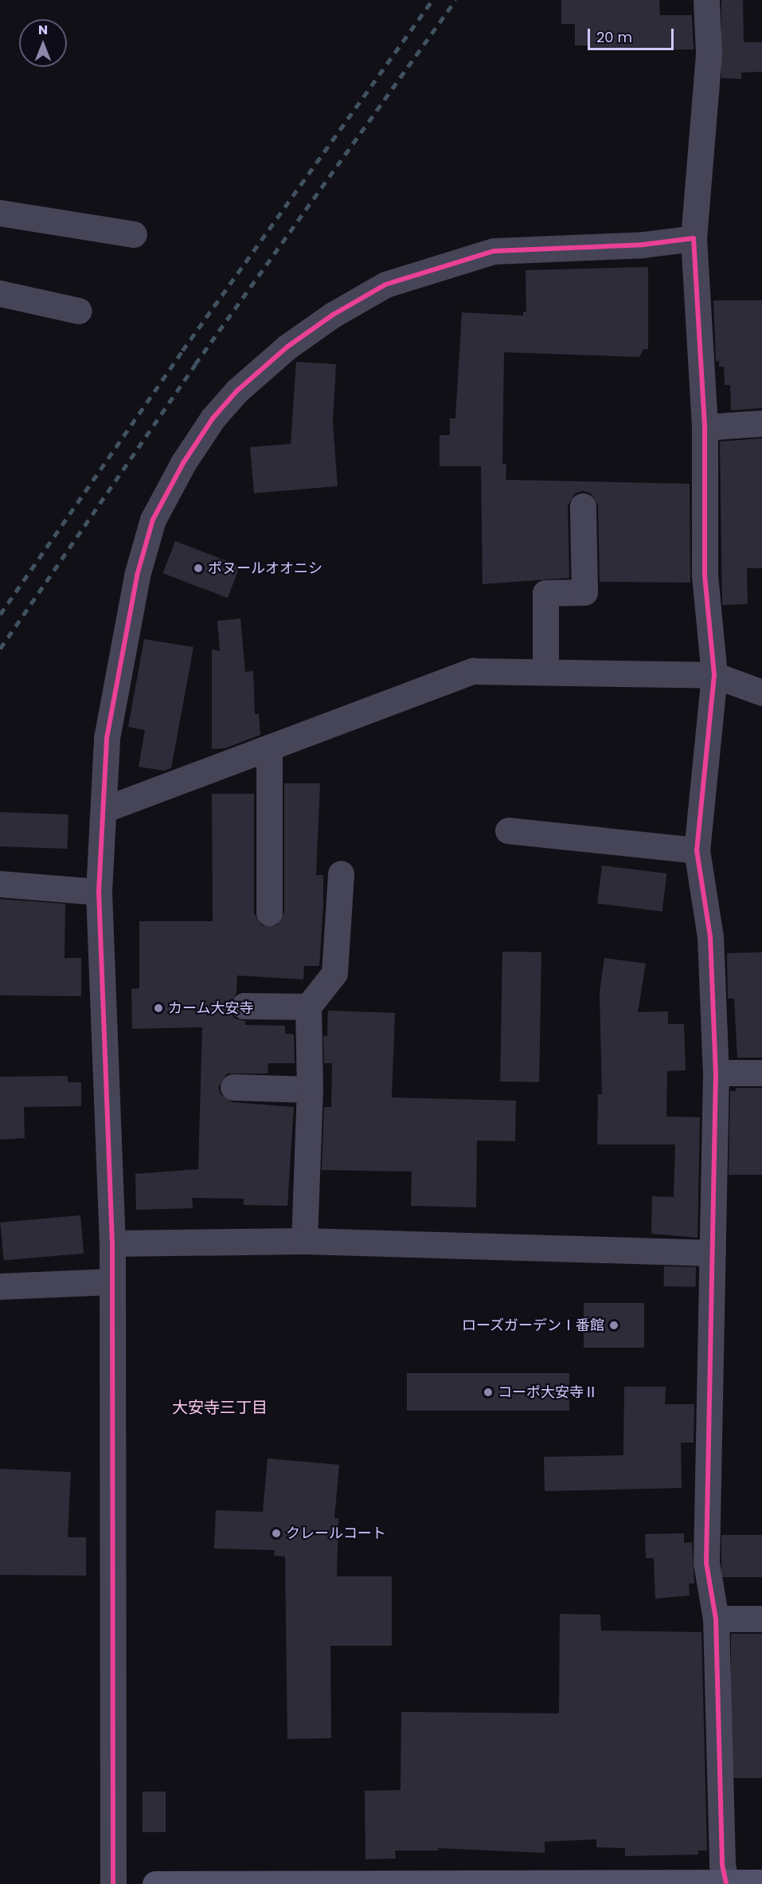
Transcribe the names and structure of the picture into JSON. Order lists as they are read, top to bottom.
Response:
{
  "districts": ["大安寺三丁目"],
  "places": [
    "ボヌールオオニシ",
    "カーム大安寺",
    "ローズガーデンⅠ番館",
    "コーポ大安寺Ⅱ",
    "クレールコート"
  ],
  "scale_bar": "20 m",
  "north": "top"
}
